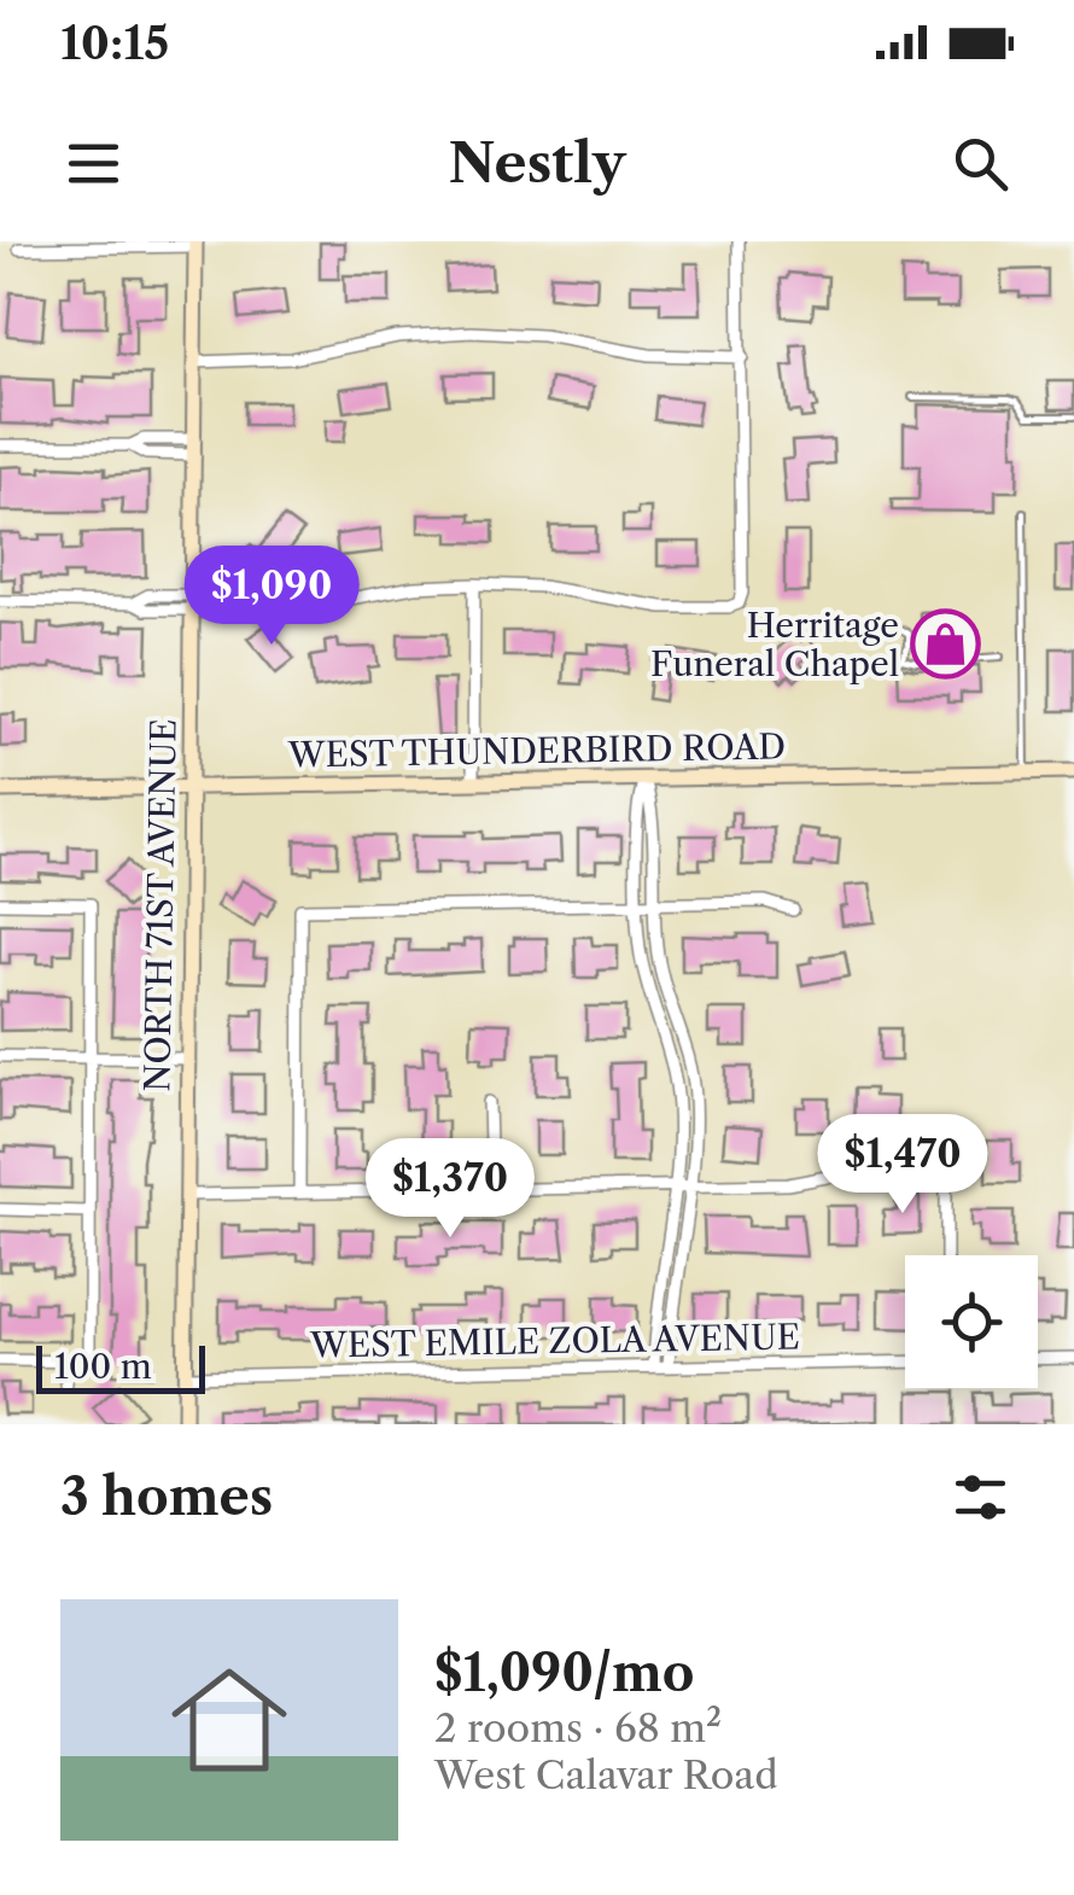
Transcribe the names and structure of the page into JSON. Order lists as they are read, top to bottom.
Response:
{
  "streets": {
    "street": ["WEST THUNDERBIRD ROAD", "NORTH 71ST AVENUE", "WEST EMILE ZOLA AVENUE"]
  },
  "crossings": [
    ["WEST THUNDERBIRD ROAD", "NORTH 71ST AVENUE"],
    ["NORTH 71ST AVENUE", "WEST EMILE ZOLA AVENUE"]
  ],
  "places": {
    "shop": ["Herritage Funeral Chapel"]
  },
  "scale_bar": "100 m",
  "page": {
    "status": "10:15",
    "header": "Nestly",
    "price": ["$1,090", "$1,470", "$1,370"],
    "scale": "100 m",
    "heading": "3 homes",
    "list": [
      {
        "name": "$1,090/mo",
        "note": "2 rooms · 68 m² · West Calavar Road"
      }
    ]
  }
}
